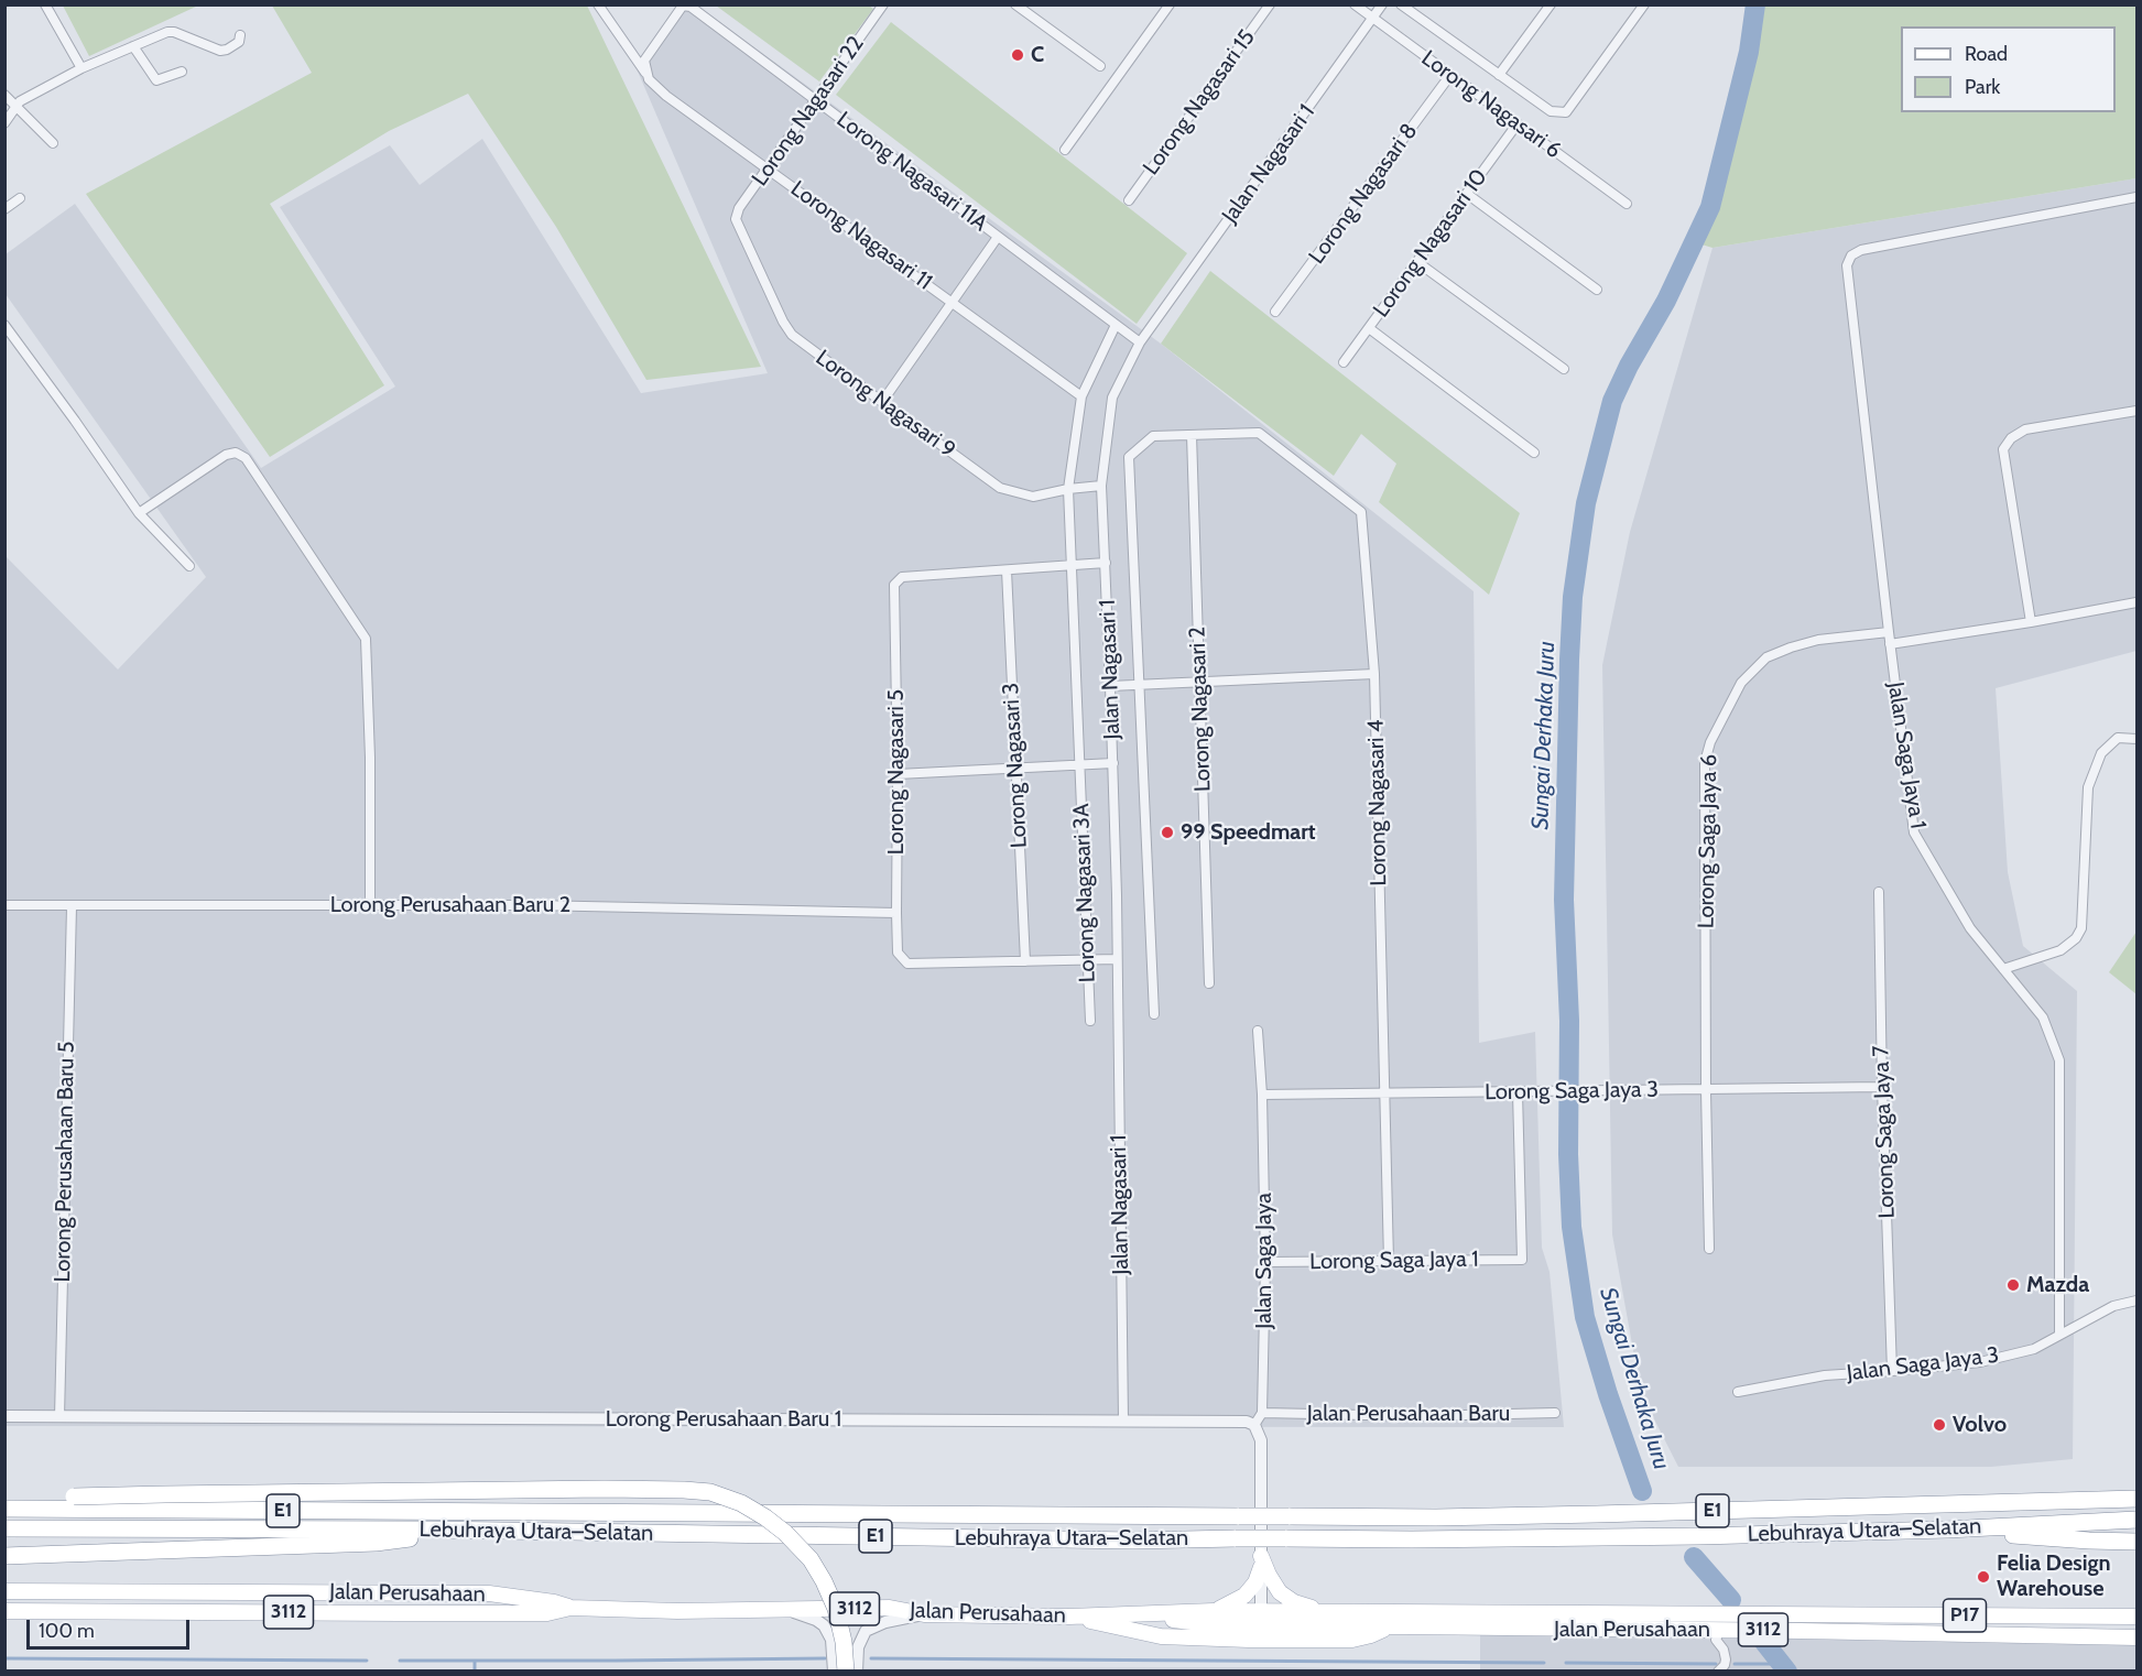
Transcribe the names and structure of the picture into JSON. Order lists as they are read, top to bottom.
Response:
{
  "streets": {
    "highway": ["E1", "Lebuhraya Utara–Selatan"],
    "main road": ["Jalan Perusahaan", "3112", "P17"],
    "street": [
      "Lorong Nagasari 15",
      "Lorong Nagasari 6",
      "Lorong Nagasari 22",
      "Jalan Nagasari 1",
      "Lorong Nagasari 11A",
      "Lorong Nagasari 8",
      "Lorong Nagasari 11",
      "Lorong Nagasari 10",
      "Lorong Nagasari 9",
      "Lorong Nagasari 2",
      "Jalan Saga Jaya 1",
      "Lorong Nagasari 3",
      "Lorong Nagasari 5",
      "Lorong Nagasari 4",
      "Lorong Saga Jaya 6",
      "Lorong Nagasari 3A",
      "Lorong Perusahaan Baru 2",
      "Lorong Saga Jaya 3",
      "Lorong Saga Jaya 7",
      "Lorong Perusahaan Baru 5",
      "Jalan Saga Jaya",
      "Lorong Saga Jaya 1",
      "Jalan Saga Jaya 3",
      "Jalan Perusahaan Baru",
      "Lorong Perusahaan Baru 1"
    ]
  },
  "crossings": [
    ["Lorong Nagasari 6", "Jalan Nagasari 1"],
    ["Lorong Nagasari 6", "Lorong Nagasari 8"],
    ["Lorong Nagasari 6", "Lorong Nagasari 10"],
    ["Lorong Nagasari 22", "Lorong Nagasari 11A"],
    ["Lorong Nagasari 22", "Lorong Nagasari 11"],
    ["Lorong Nagasari 22", "Lorong Nagasari 9"],
    ["Jalan Nagasari 1", "Lorong Nagasari 11A"],
    ["Jalan Nagasari 1", "Lorong Nagasari 11"],
    ["Jalan Nagasari 1", "Lorong Nagasari 9"],
    ["Jalan Nagasari 1", "Lorong Nagasari 3A"],
    ["Jalan Nagasari 1", "Lorong Perusahaan Baru 1"],
    ["Lorong Nagasari 2", "Lorong Nagasari 4"],
    ["Jalan Saga Jaya 1", "Lorong Saga Jaya 6"],
    ["Jalan Saga Jaya 1", "Jalan Saga Jaya 3"],
    ["Lorong Nagasari 3", "Lorong Nagasari 5"],
    ["Lorong Nagasari 5", "Lorong Perusahaan Baru 2"],
    ["Lorong Nagasari 4", "Lorong Saga Jaya 3"],
    ["Lorong Nagasari 4", "Lorong Saga Jaya 1"],
    ["Lorong Saga Jaya 6", "Lorong Saga Jaya 3"],
    ["Lorong Perusahaan Baru 2", "Lorong Perusahaan Baru 5"],
    ["Lorong Saga Jaya 3", "Lorong Saga Jaya 7"],
    ["Lorong Saga Jaya 3", "Jalan Saga Jaya"],
    ["Lorong Saga Jaya 3", "Lorong Saga Jaya 1"],
    ["Lorong Saga Jaya 7", "Jalan Saga Jaya 3"],
    ["Lorong Perusahaan Baru 5", "Lorong Perusahaan Baru 1"],
    ["Jalan Saga Jaya", "Lorong Saga Jaya 1"],
    ["Jalan Saga Jaya", "Jalan Perusahaan Baru"]
  ],
  "water": ["Sungai Derhaka Juru"],
  "places": [
    "C",
    "99 Speedmart",
    "Mazda",
    "Volvo",
    "Felia Design Warehouse"
  ],
  "legend": ["Road", "Park"],
  "scale_bar": "100 m"
}
